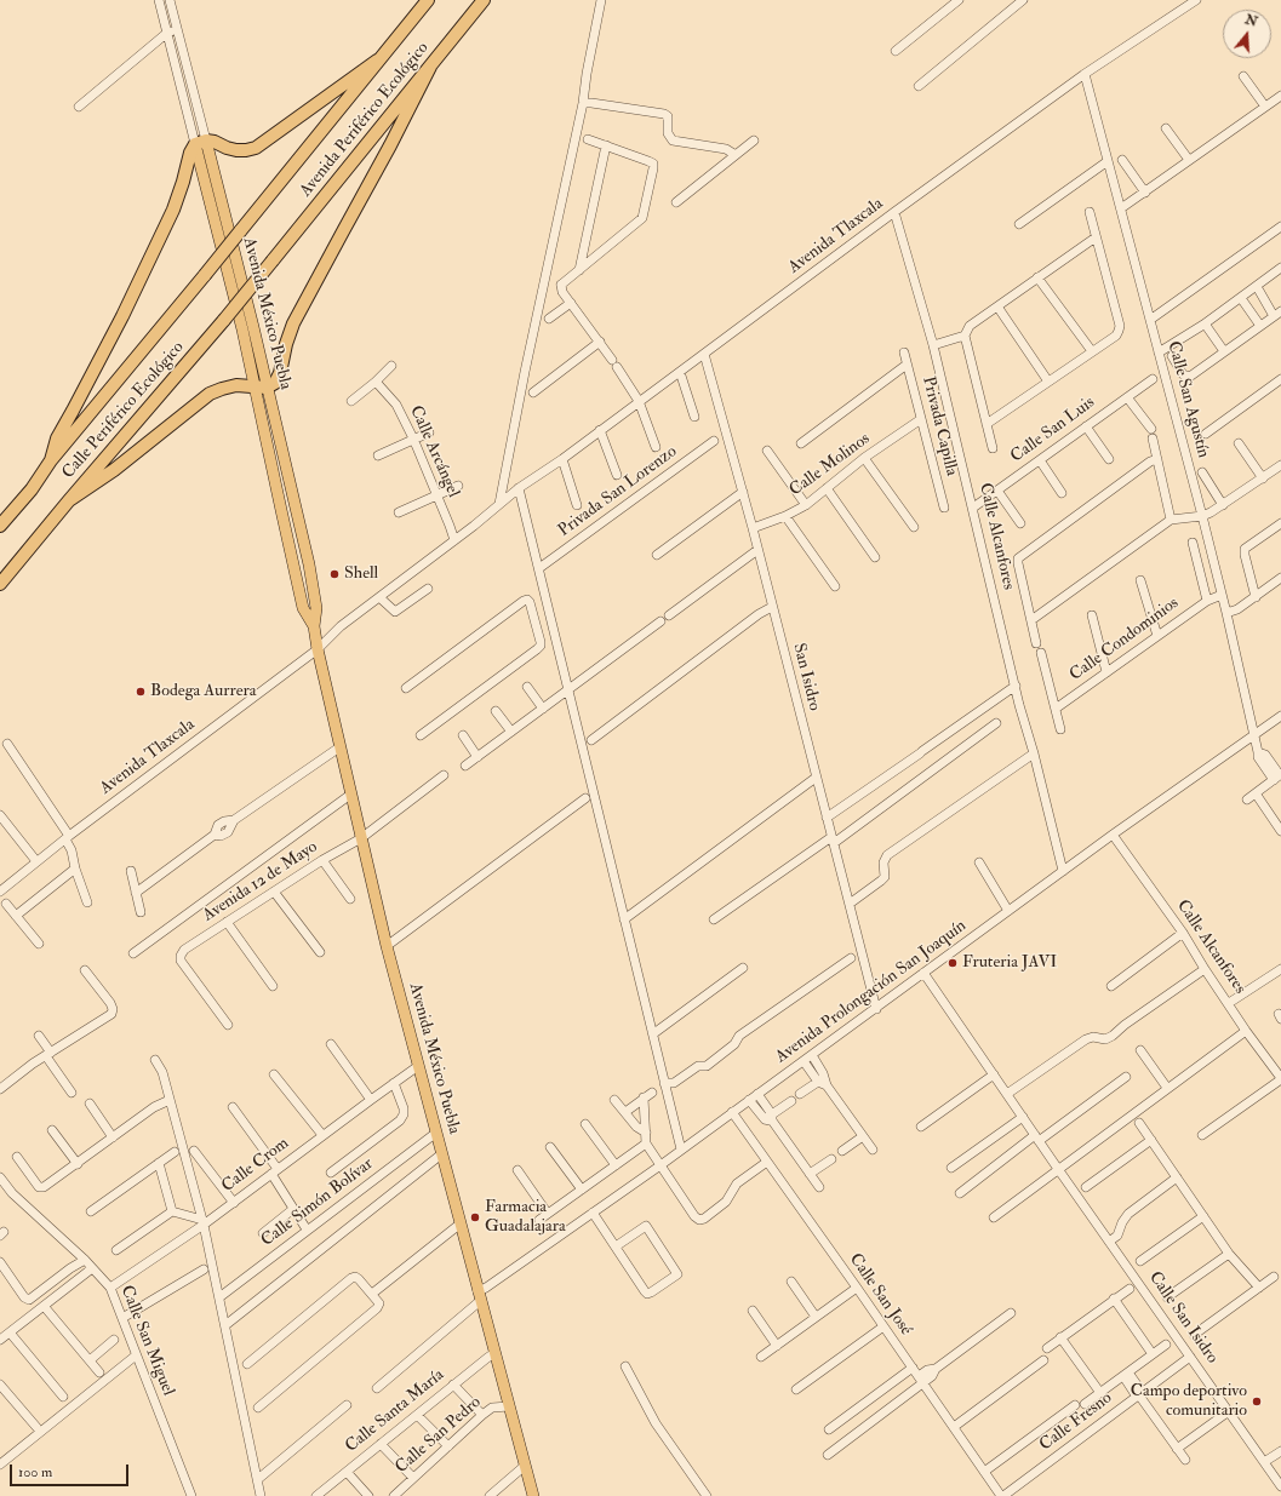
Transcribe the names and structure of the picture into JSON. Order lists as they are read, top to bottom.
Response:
{
  "streets": {
    "highway": ["Avenida Periférico Ecológico", "Calle Periférico Ecológico"],
    "main road": ["Avenida México Puebla"],
    "street": [
      "Avenida Tlaxcala",
      "Calle San Agustín",
      "Privada Capilla",
      "Calle San Luis",
      "Calle Arcángel",
      "Calle Molinos",
      "Privada San Lorenzo",
      "Calle Alcanfores",
      "Calle Condominios",
      "San Isidro",
      "Avenida 12 de Mayo",
      "Avenida Prolongación San Joaquín",
      "Calle Crom",
      "Calle Simón Bolívar",
      "Calle San José",
      "Calle San Isidro",
      "Calle San Miguel",
      "Calle Santa María",
      "Calle Fresno",
      "Calle San Pedro"
    ]
  },
  "crossings": [
    ["Avenida Periférico Ecológico", "Calle Periférico Ecológico"],
    ["Avenida Tlaxcala", "Avenida México Puebla"],
    ["Avenida Tlaxcala", "Calle San Agustín"],
    ["Avenida Tlaxcala", "Calle Arcángel"],
    ["Avenida Tlaxcala", "Calle Alcanfores"],
    ["Avenida Tlaxcala", "San Isidro"],
    ["Avenida México Puebla", "Avenida 12 de Mayo"],
    ["Avenida México Puebla", "Avenida Prolongación San Joaquín"],
    ["Avenida México Puebla", "Calle Crom"],
    ["Avenida México Puebla", "Calle Simón Bolívar"],
    ["Avenida México Puebla", "Calle Santa María"],
    ["Avenida México Puebla", "Calle San Pedro"],
    ["Calle San Agustín", "Calle Condominios"],
    ["Calle San Agustín", "Avenida Prolongación San Joaquín"],
    ["Privada Capilla", "Calle Molinos"],
    ["Calle San Luis", "Calle Alcanfores"],
    ["Calle Molinos", "San Isidro"],
    ["Calle Alcanfores", "Avenida Prolongación San Joaquín"],
    ["San Isidro", "Avenida Prolongación San Joaquín"],
    ["Avenida Prolongación San Joaquín", "Calle San José"],
    ["Avenida Prolongación San Joaquín", "Calle San Isidro"],
    ["Calle Crom", "Calle San Miguel"],
    ["Calle San José", "Calle Fresno"],
    ["Calle San Isidro", "Calle Fresno"]
  ],
  "places": [
    "Shell",
    "Bodega Aurrera",
    "Fruteria JAVI",
    "Farmacia Guadalajara",
    "Campo deportivo comunitario"
  ],
  "scale_bar": "100 m",
  "north": "top"
}
